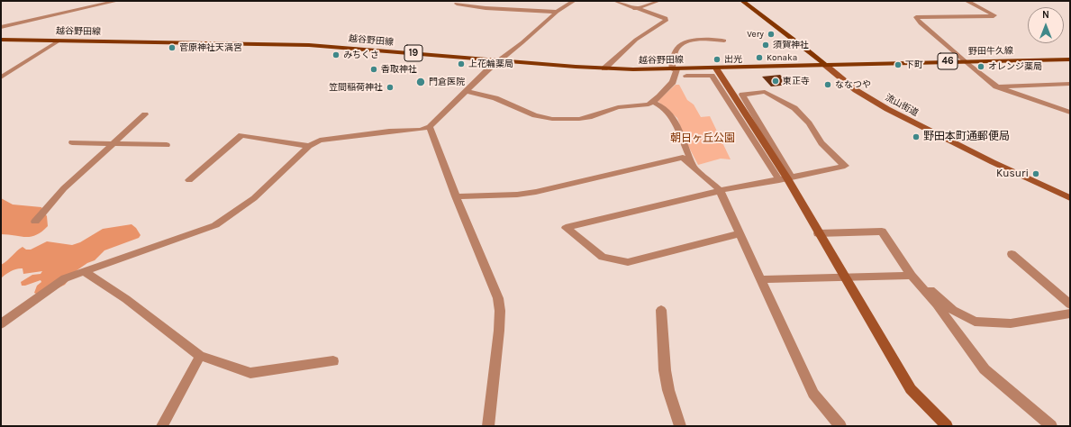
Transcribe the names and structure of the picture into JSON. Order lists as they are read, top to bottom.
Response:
{
  "streets": {
    "main road": [
      "越谷野田線",
      "野田牛久線",
      "19",
      "46",
      "流山街道"
    ]
  },
  "crossings": [
    ["越谷野田線", "野田牛久線"],
    ["越谷野田線", "流山街道"],
    ["野田牛久線", "流山街道"]
  ],
  "parks": ["朝日ヶ丘公園"],
  "places": [
    "Very",
    "須賀神社",
    "菅原神社天満宮",
    "みちくさ",
    "Konaka",
    "出光",
    "上花輪薬局",
    "下町",
    "オレンジ薬局",
    "香取神社",
    "東正寺",
    "門倉医院",
    "ななつや",
    "笠間稲荷神社",
    "野田本町通郵便局",
    "Kusuri"
  ],
  "north": "top"
}
